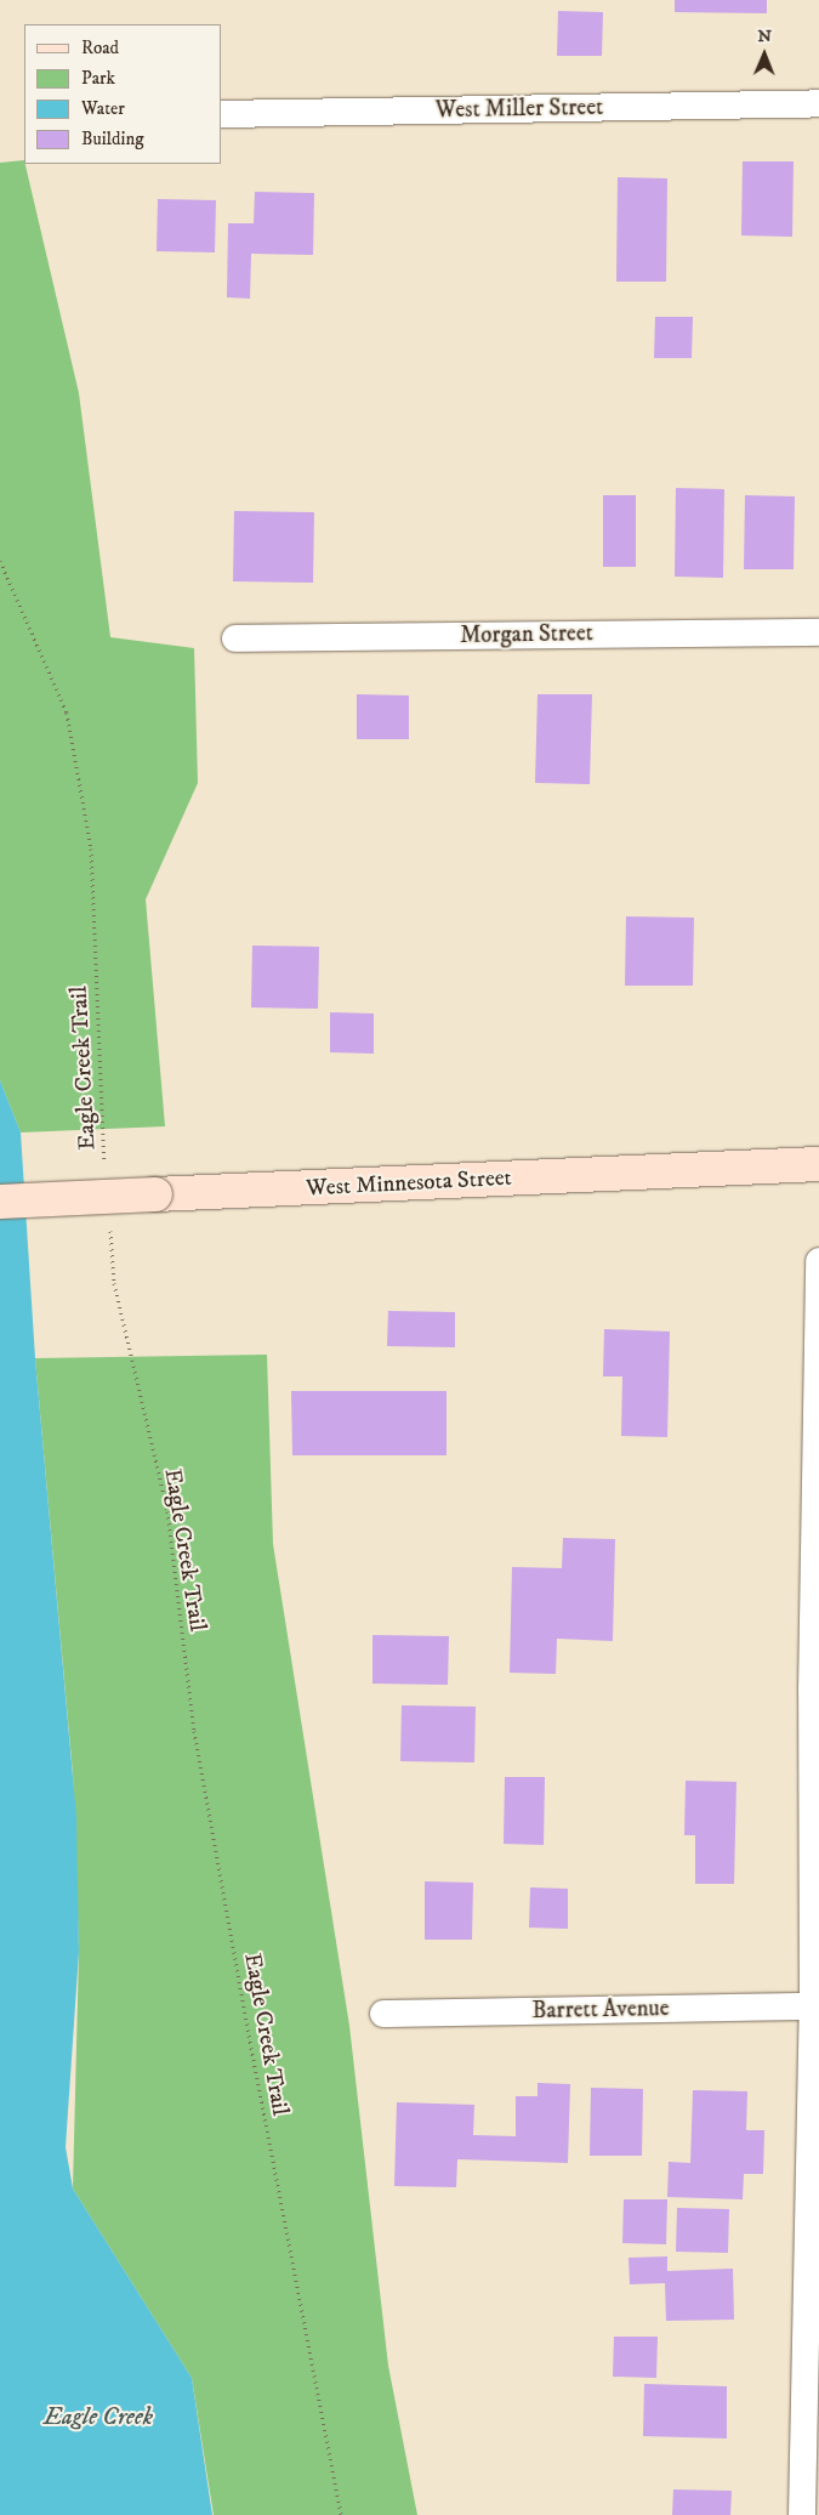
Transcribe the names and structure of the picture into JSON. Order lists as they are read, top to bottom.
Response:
{
  "streets": {
    "street": [
      "West Miller Street",
      "Morgan Street",
      "West Minnesota Street",
      "Barrett Avenue"
    ],
    "path": ["Eagle Creek Trail"]
  },
  "water": ["Eagle Creek"],
  "legend": [
    "Road",
    "Park",
    "Water",
    "Building"
  ],
  "north": "top"
}
